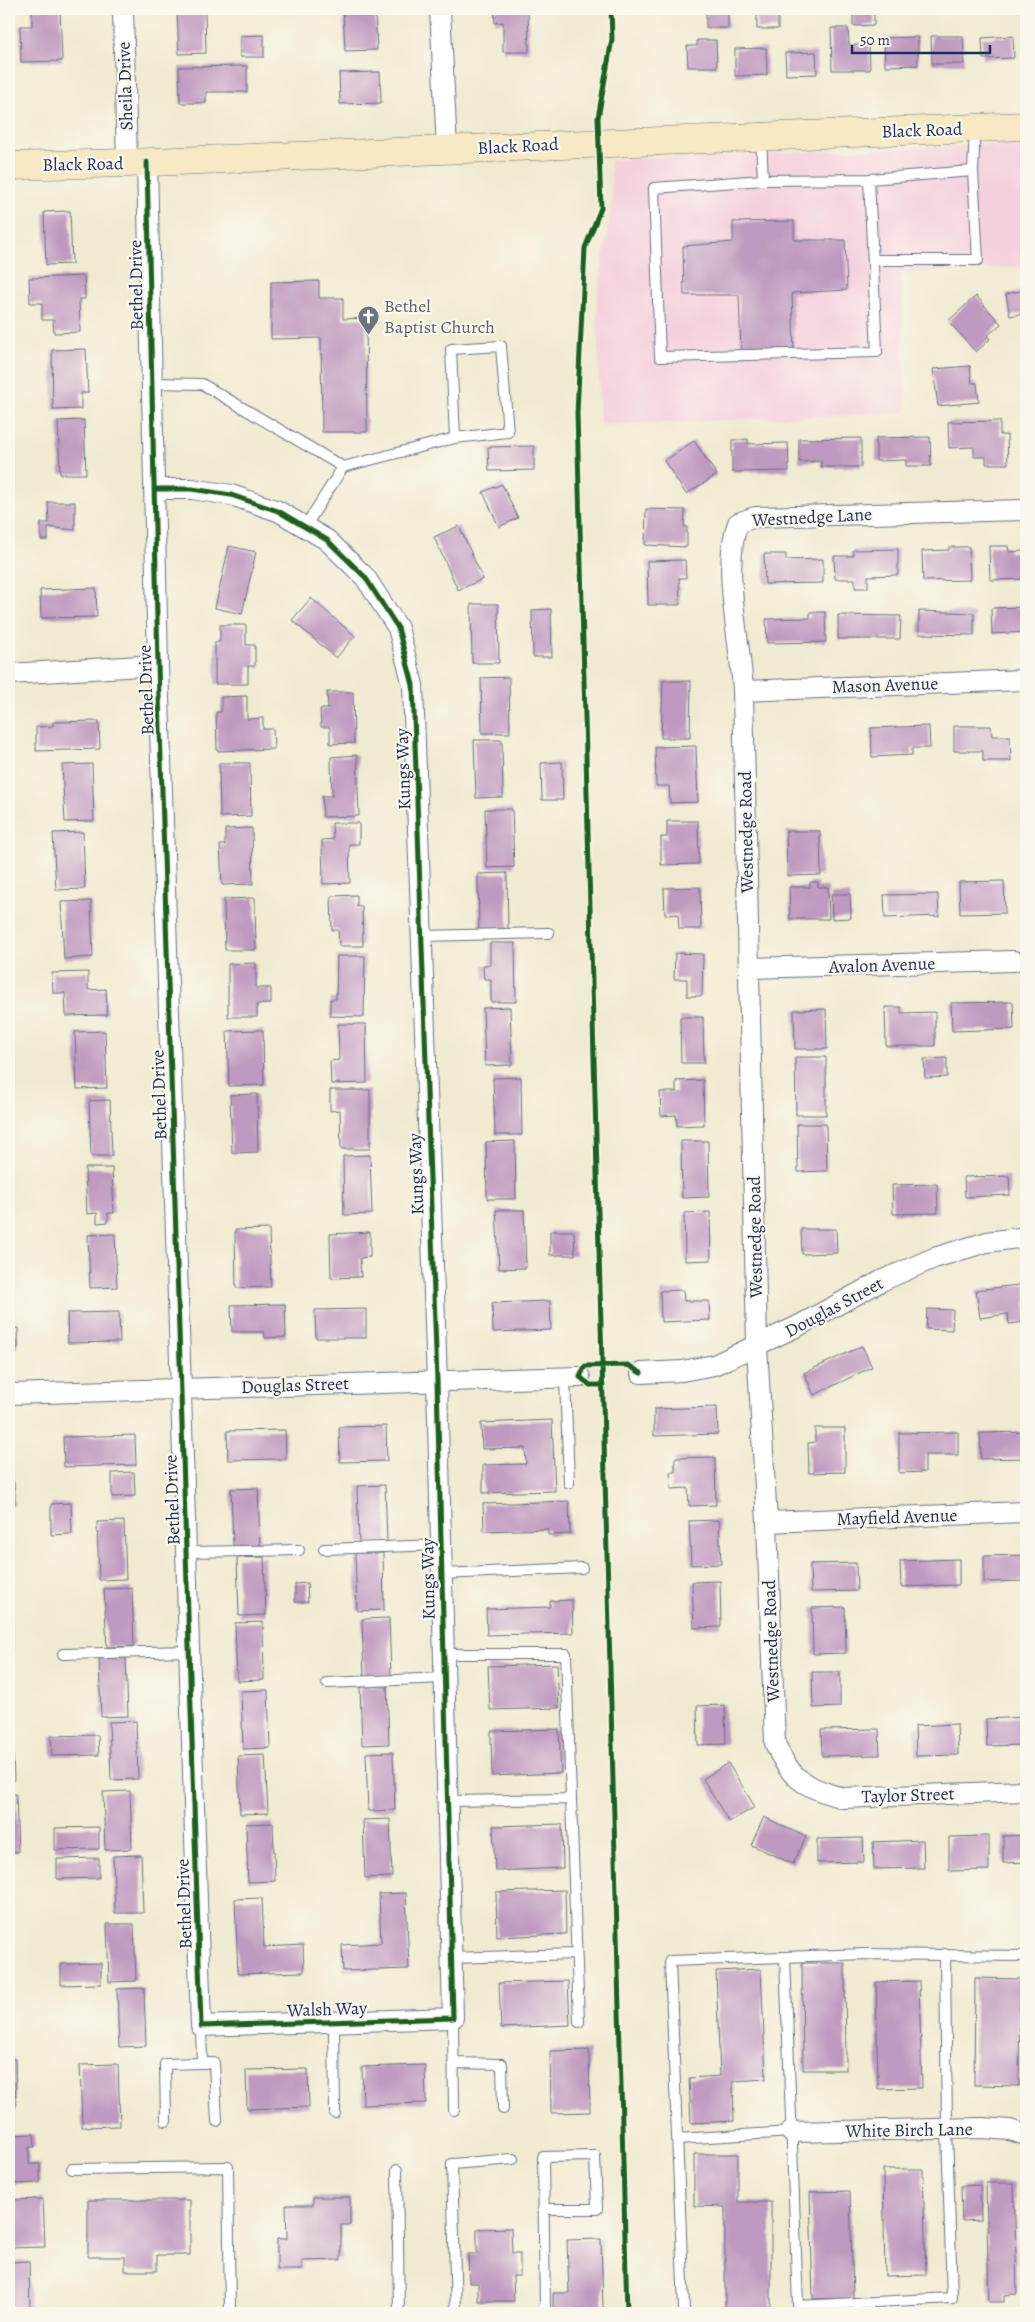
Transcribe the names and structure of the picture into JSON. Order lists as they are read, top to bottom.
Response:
{
  "streets": {
    "main road": ["Black Road"],
    "street": [
      "Sheila Drive",
      "Bethel Drive",
      "Westnedge Lane",
      "Mason Avenue",
      "Kungs Way",
      "Westnedge Road",
      "Avalon Avenue",
      "Douglas Street",
      "Mayfield Avenue",
      "Taylor Street",
      "Walsh Way",
      "White Birch Lane"
    ]
  },
  "crossings": [
    ["Sheila Drive", "Black Road"],
    ["Sheila Drive", "Bethel Drive"],
    ["Black Road", "Bethel Drive"],
    ["Bethel Drive", "Kungs Way"],
    ["Bethel Drive", "Douglas Street"],
    ["Bethel Drive", "Walsh Way"],
    ["Westnedge Lane", "Mason Avenue"],
    ["Westnedge Lane", "Westnedge Road"],
    ["Mason Avenue", "Westnedge Road"],
    ["Kungs Way", "Douglas Street"],
    ["Kungs Way", "Walsh Way"],
    ["Westnedge Road", "Avalon Avenue"],
    ["Westnedge Road", "Douglas Street"],
    ["Westnedge Road", "Mayfield Avenue"],
    ["Westnedge Road", "Taylor Street"]
  ],
  "places": {
    "church": ["Bethel Baptist Church"]
  },
  "scale_bar": "50 m"
}
